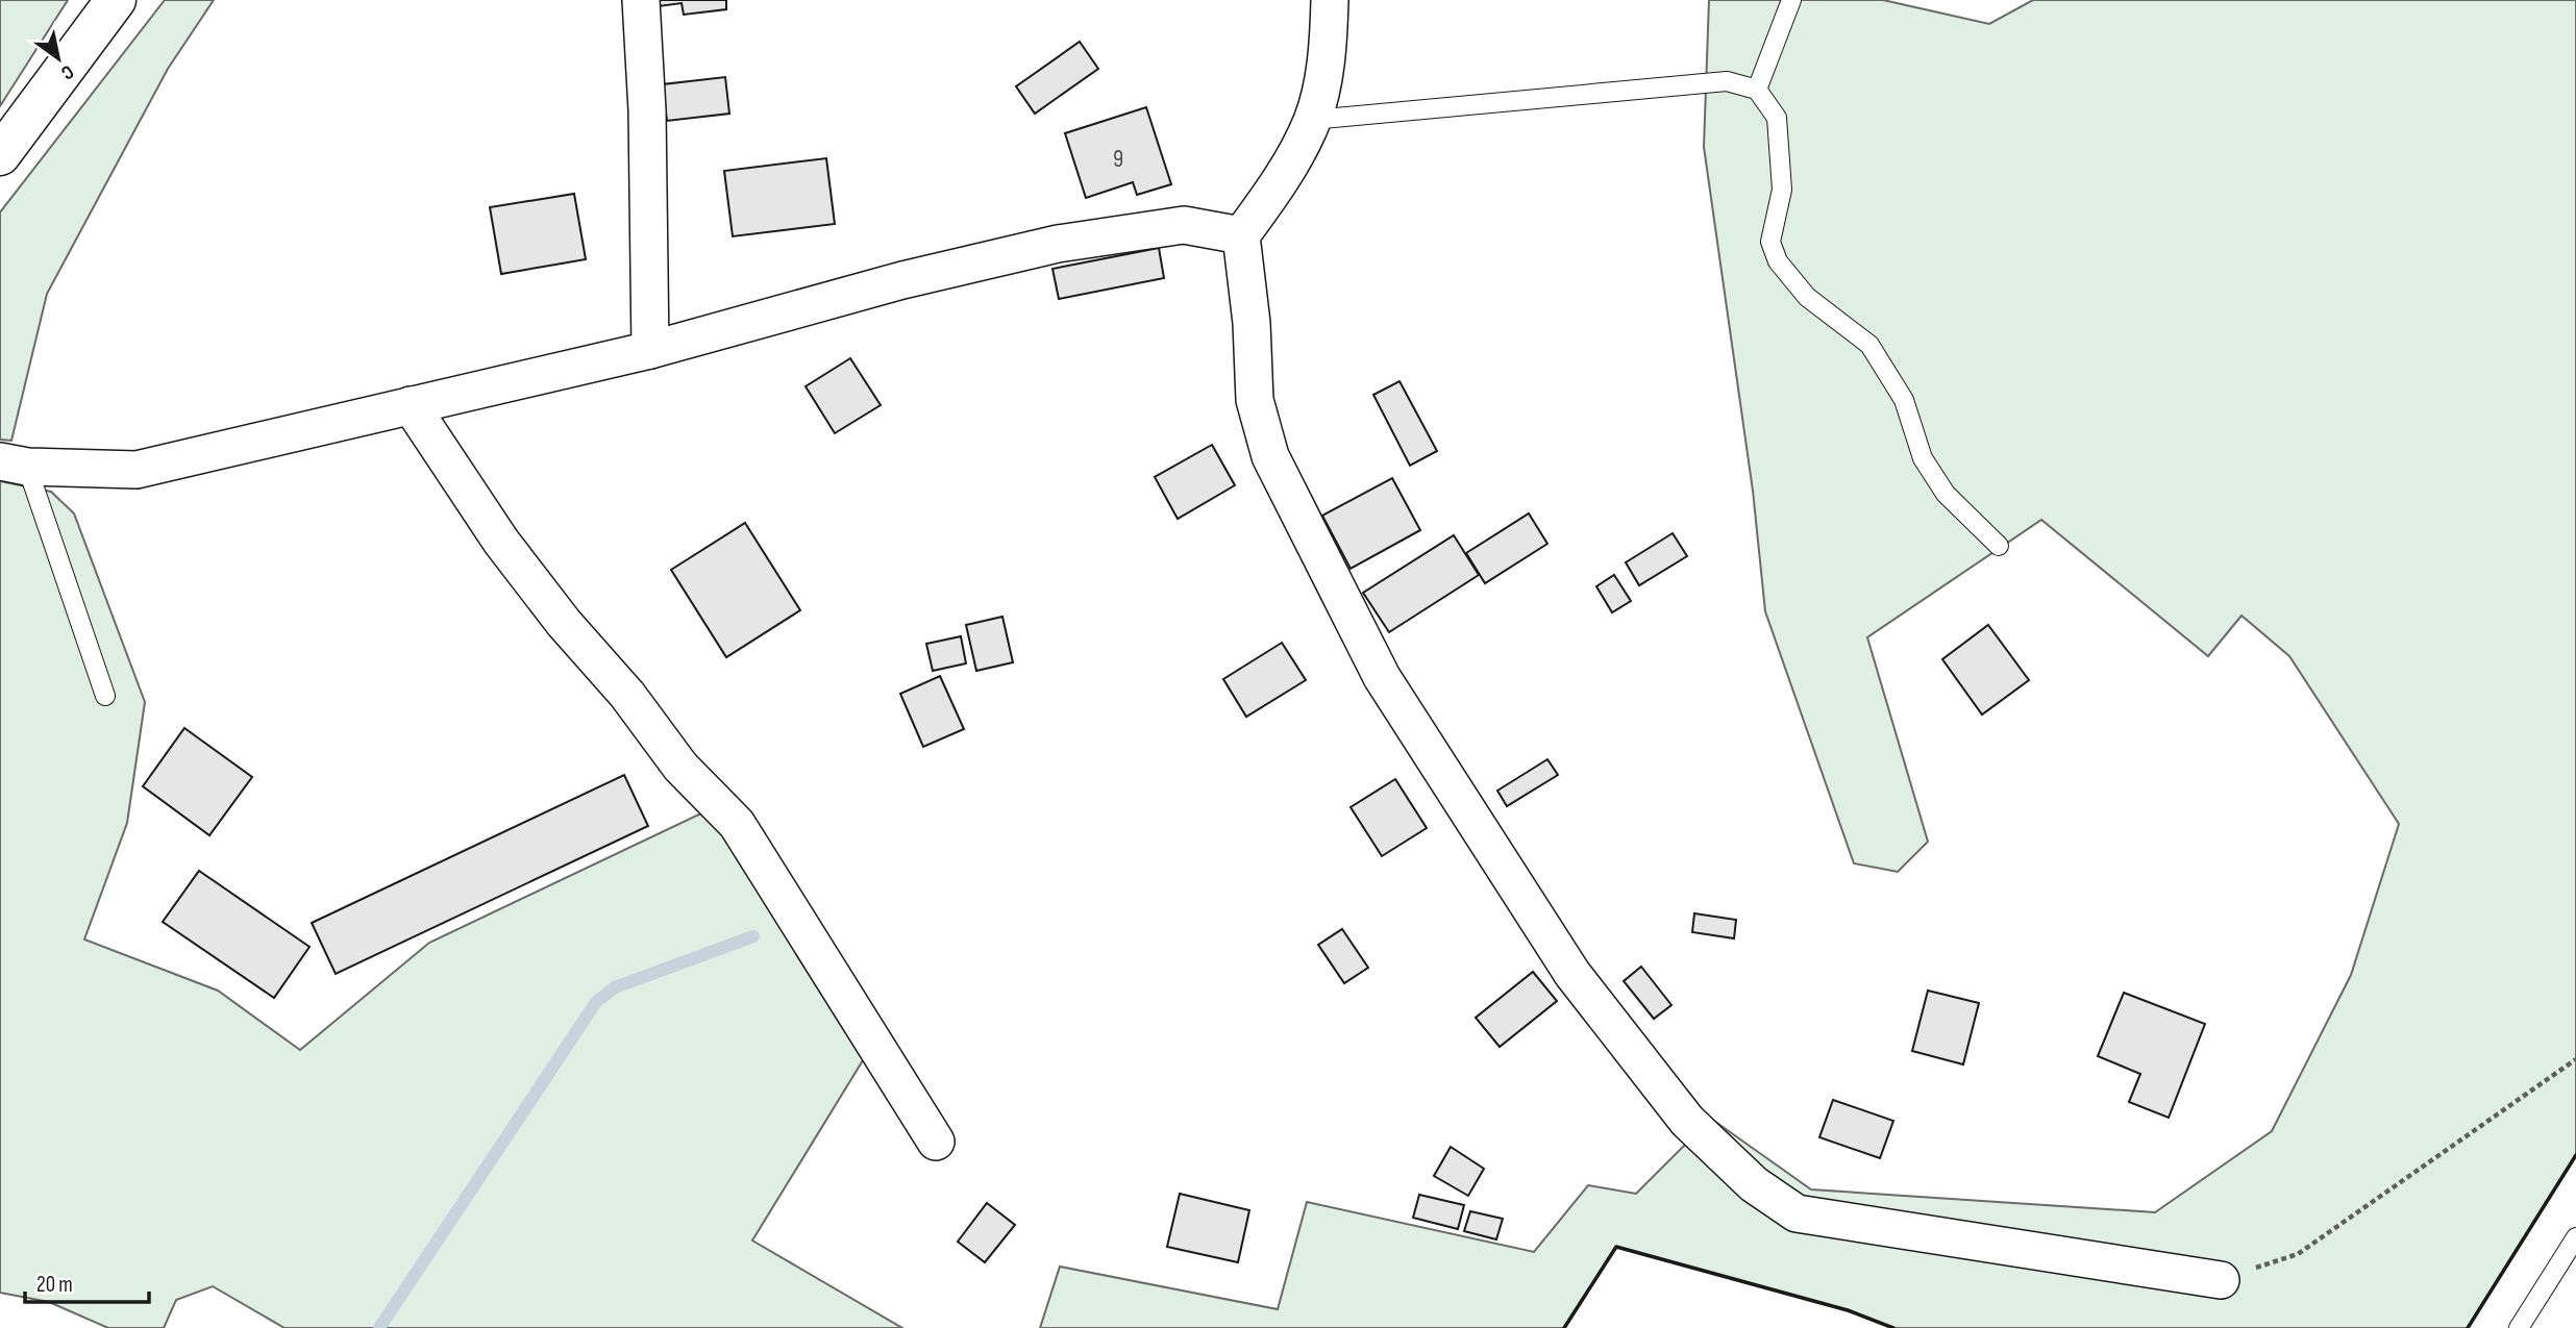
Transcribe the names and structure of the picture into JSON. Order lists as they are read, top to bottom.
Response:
{
  "house_numbers": ["9"],
  "scale_bar": "20 m",
  "north": "bottom right"
}
